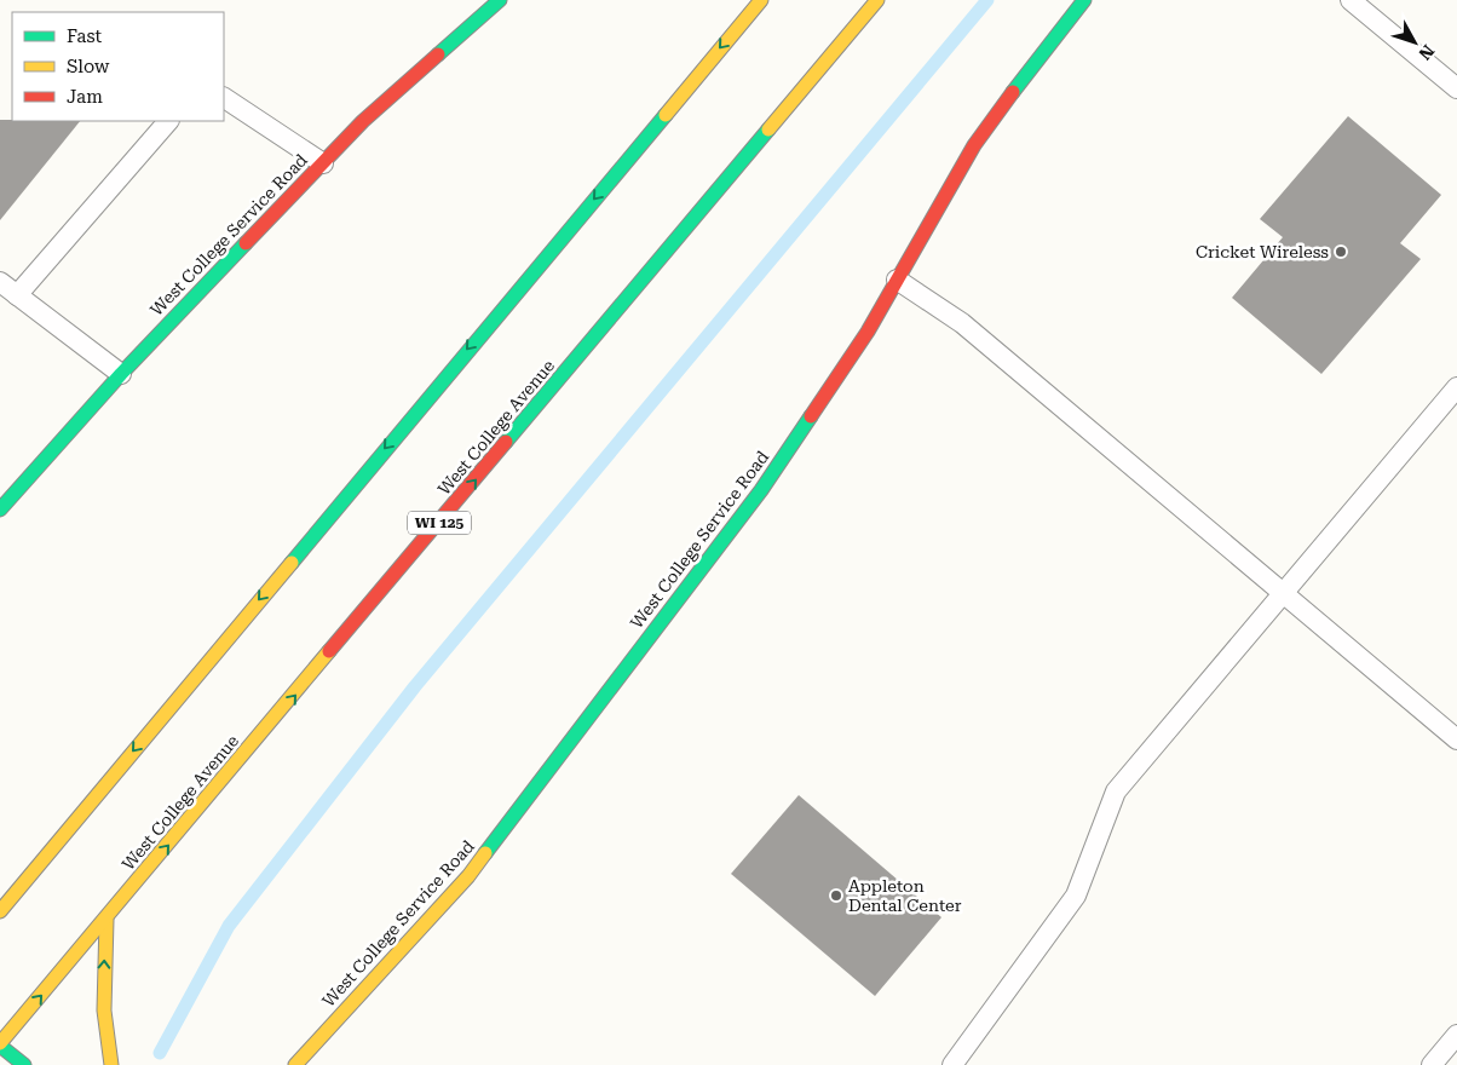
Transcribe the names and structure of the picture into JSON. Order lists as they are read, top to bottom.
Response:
{
  "streets": {
    "main road": ["West College Service Road", "West College Avenue", "WI 125"]
  },
  "places": ["Cricket Wireless", "Appleton Dental Center"],
  "legend": ["Fast", "Slow", "Jam"],
  "north": "bottom right"
}
